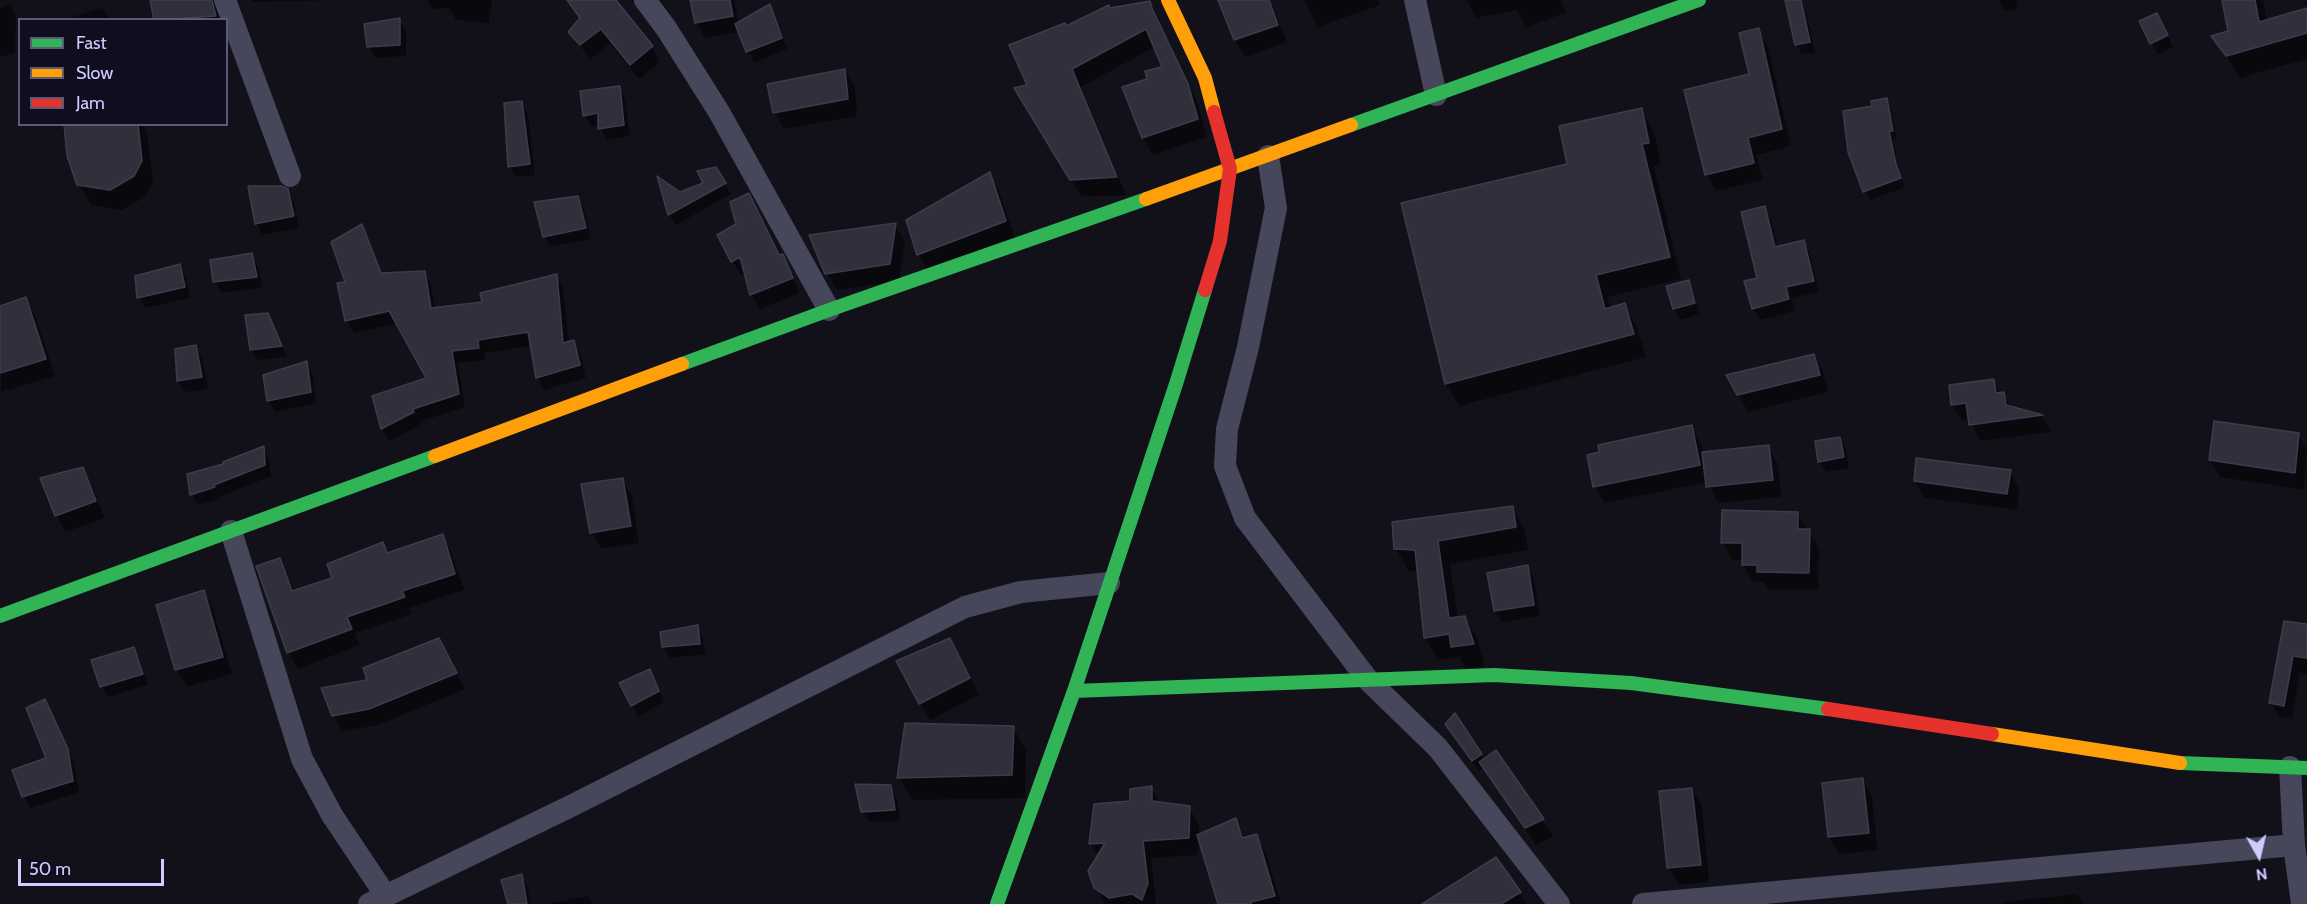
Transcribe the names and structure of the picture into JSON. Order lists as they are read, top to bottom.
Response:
{
  "legend": ["Fast", "Slow", "Jam"],
  "scale_bar": "50 m",
  "north": "bottom"
}
